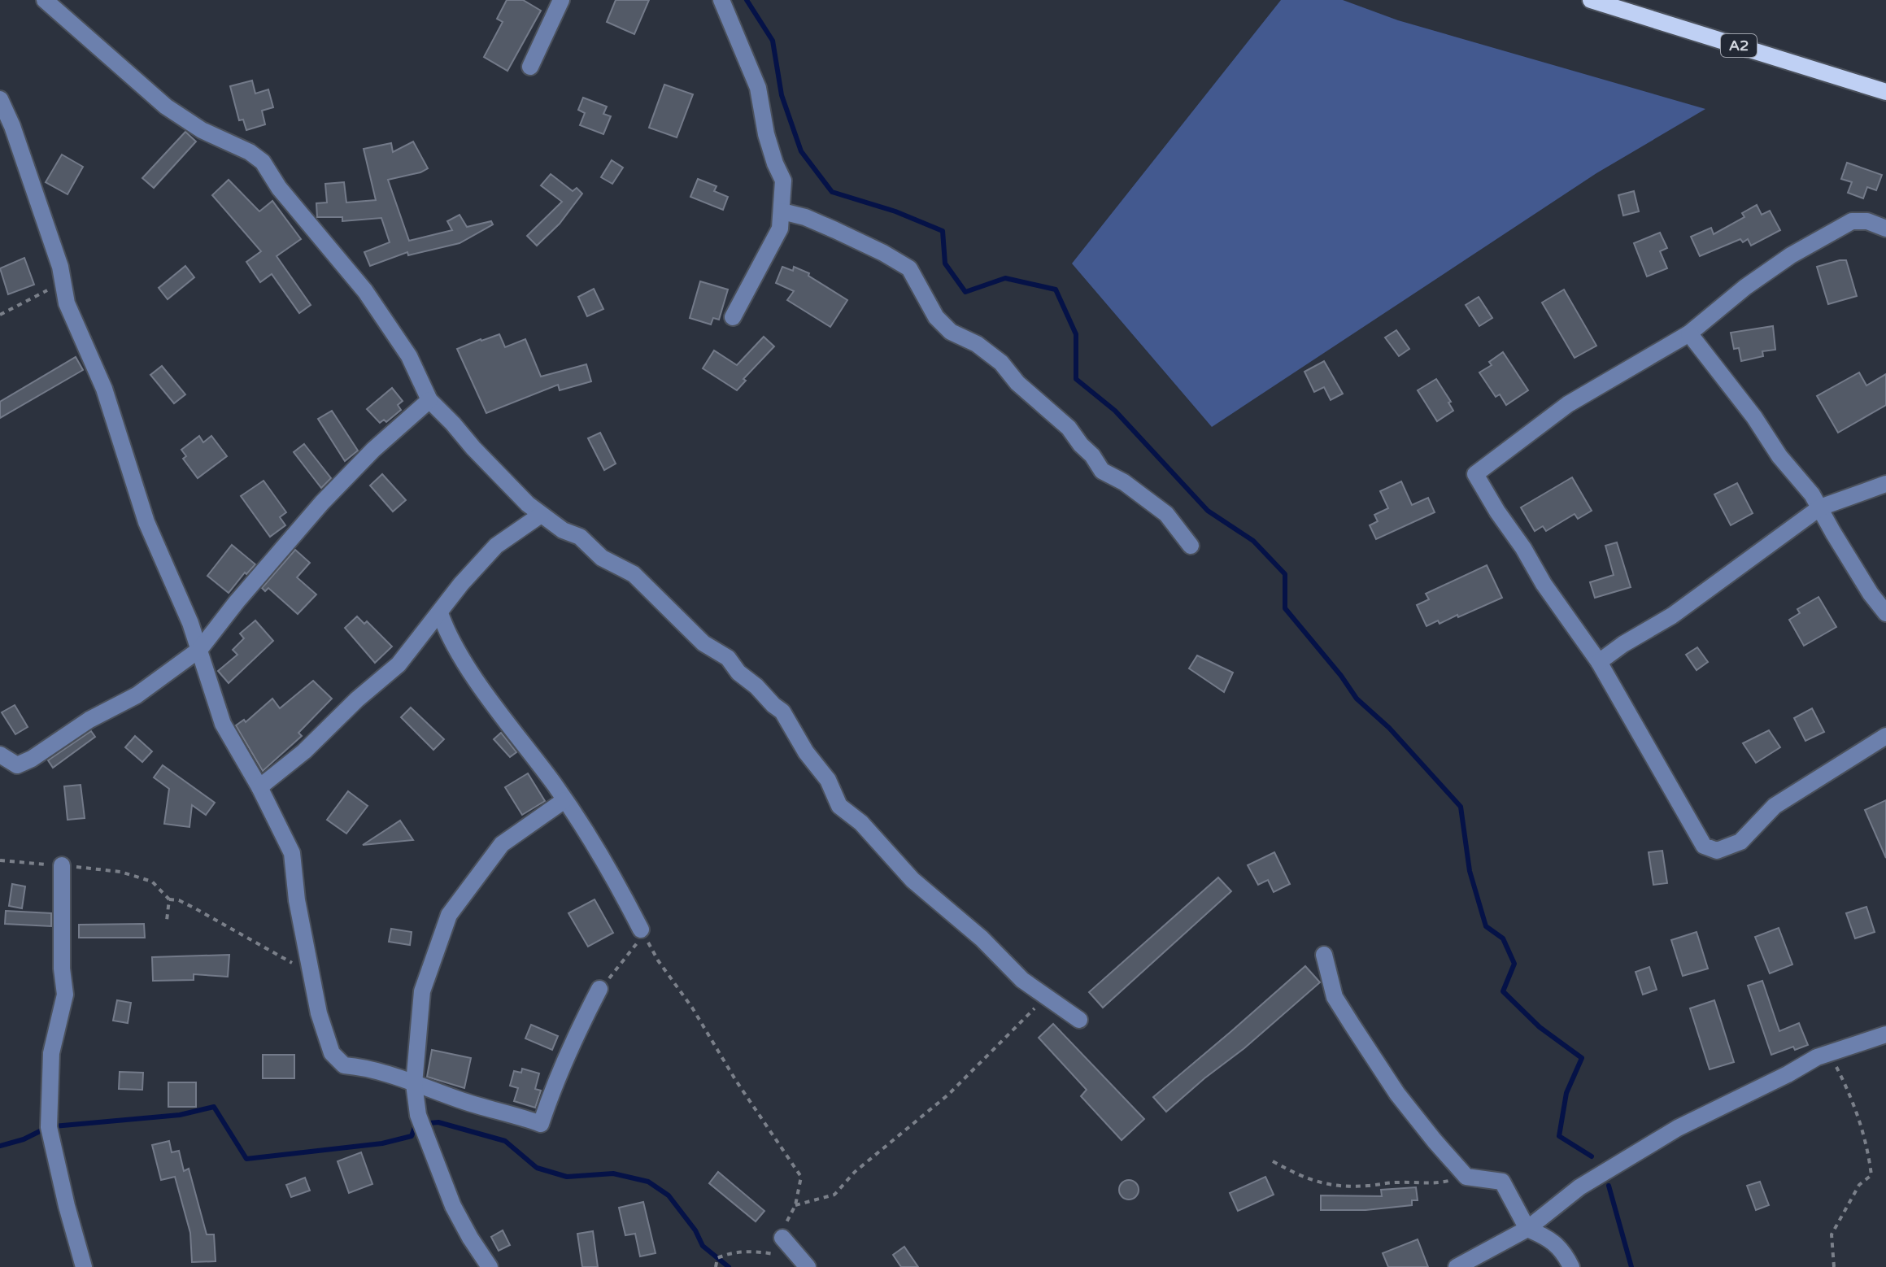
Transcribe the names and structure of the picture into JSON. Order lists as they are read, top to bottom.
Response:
{
  "streets": {
    "main road": ["A2"]
  }
}
